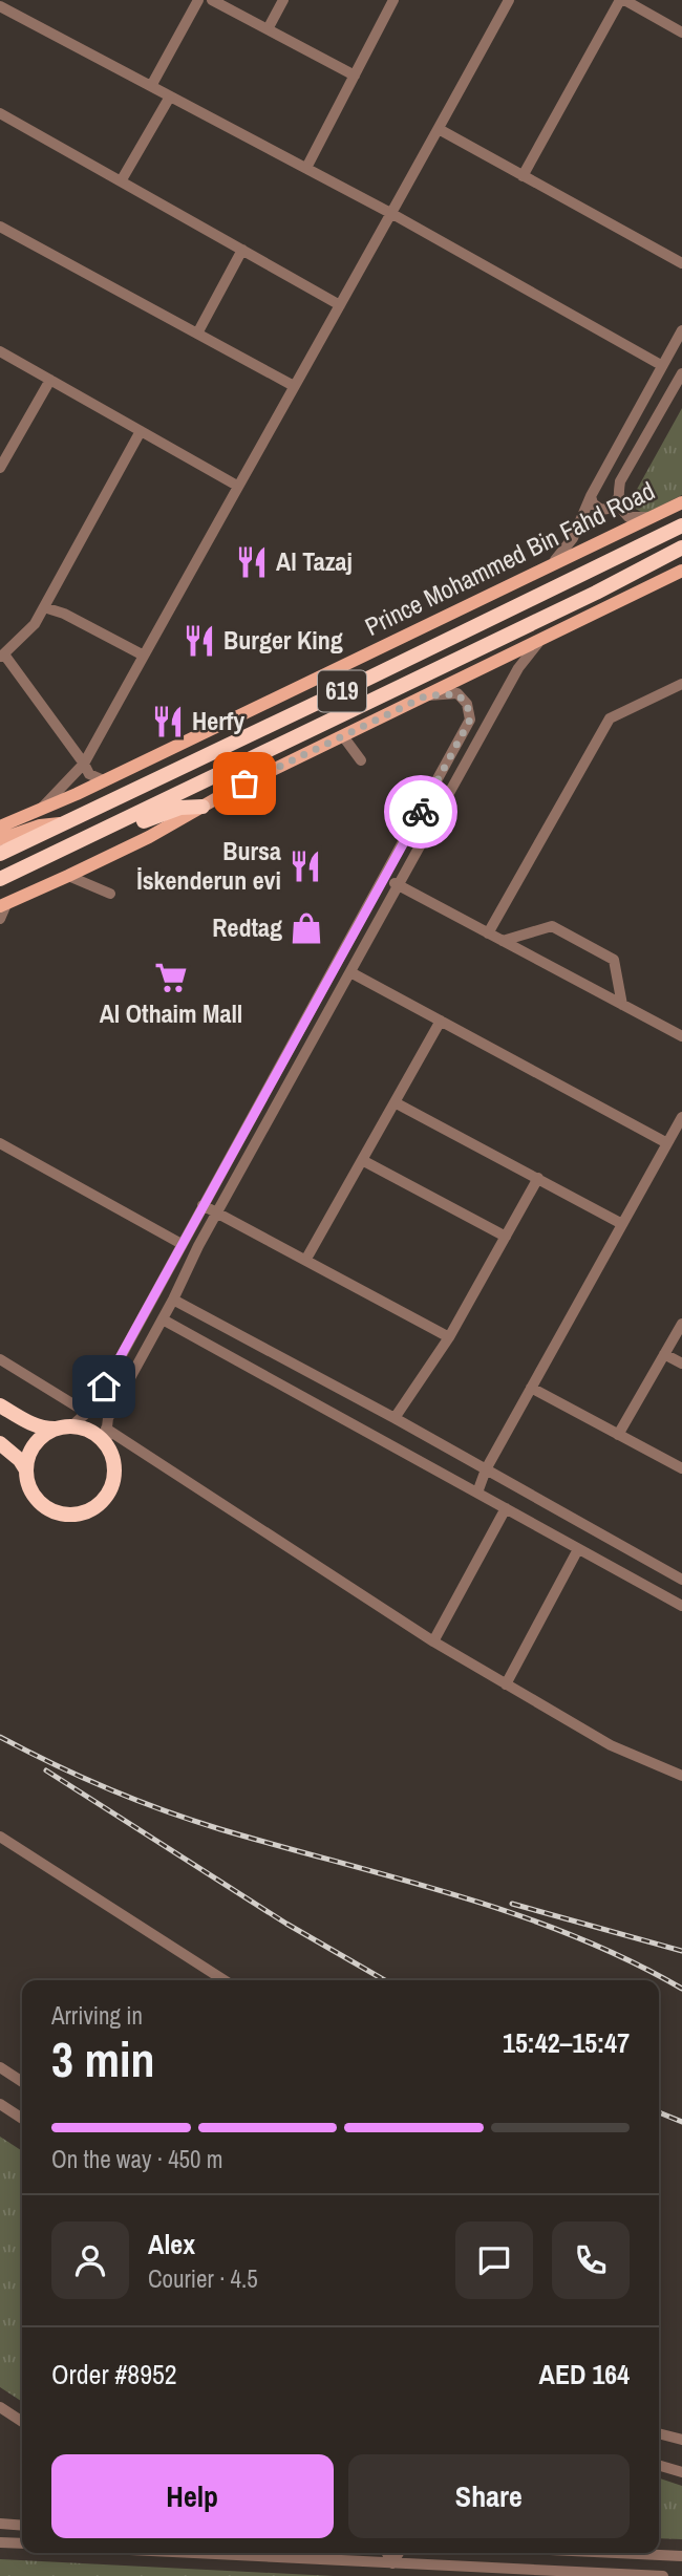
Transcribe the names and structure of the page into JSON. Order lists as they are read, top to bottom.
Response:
{
  "streets": {
    "highway": ["Prince Mohammed Bin Fahd Road", "619"]
  },
  "places": {
    "restaurant": [
      "Al Tazaj",
      "Burger King",
      "Herfy",
      "Bursa İskenderun evi"
    ],
    "shop": ["Redtag"],
    "supermarket": ["Al Othaim Mall"]
  },
  "page": {
    "heading": ["3 min", "Arriving in", "15:42–15:47"],
    "panel": [
      "Alex",
      "Courier · 4.5",
      "Order #8952",
      "AED 164"
    ],
    "bar": "On the way · 450 m",
    "buttons": ["Help", "Share"]
  }
}
